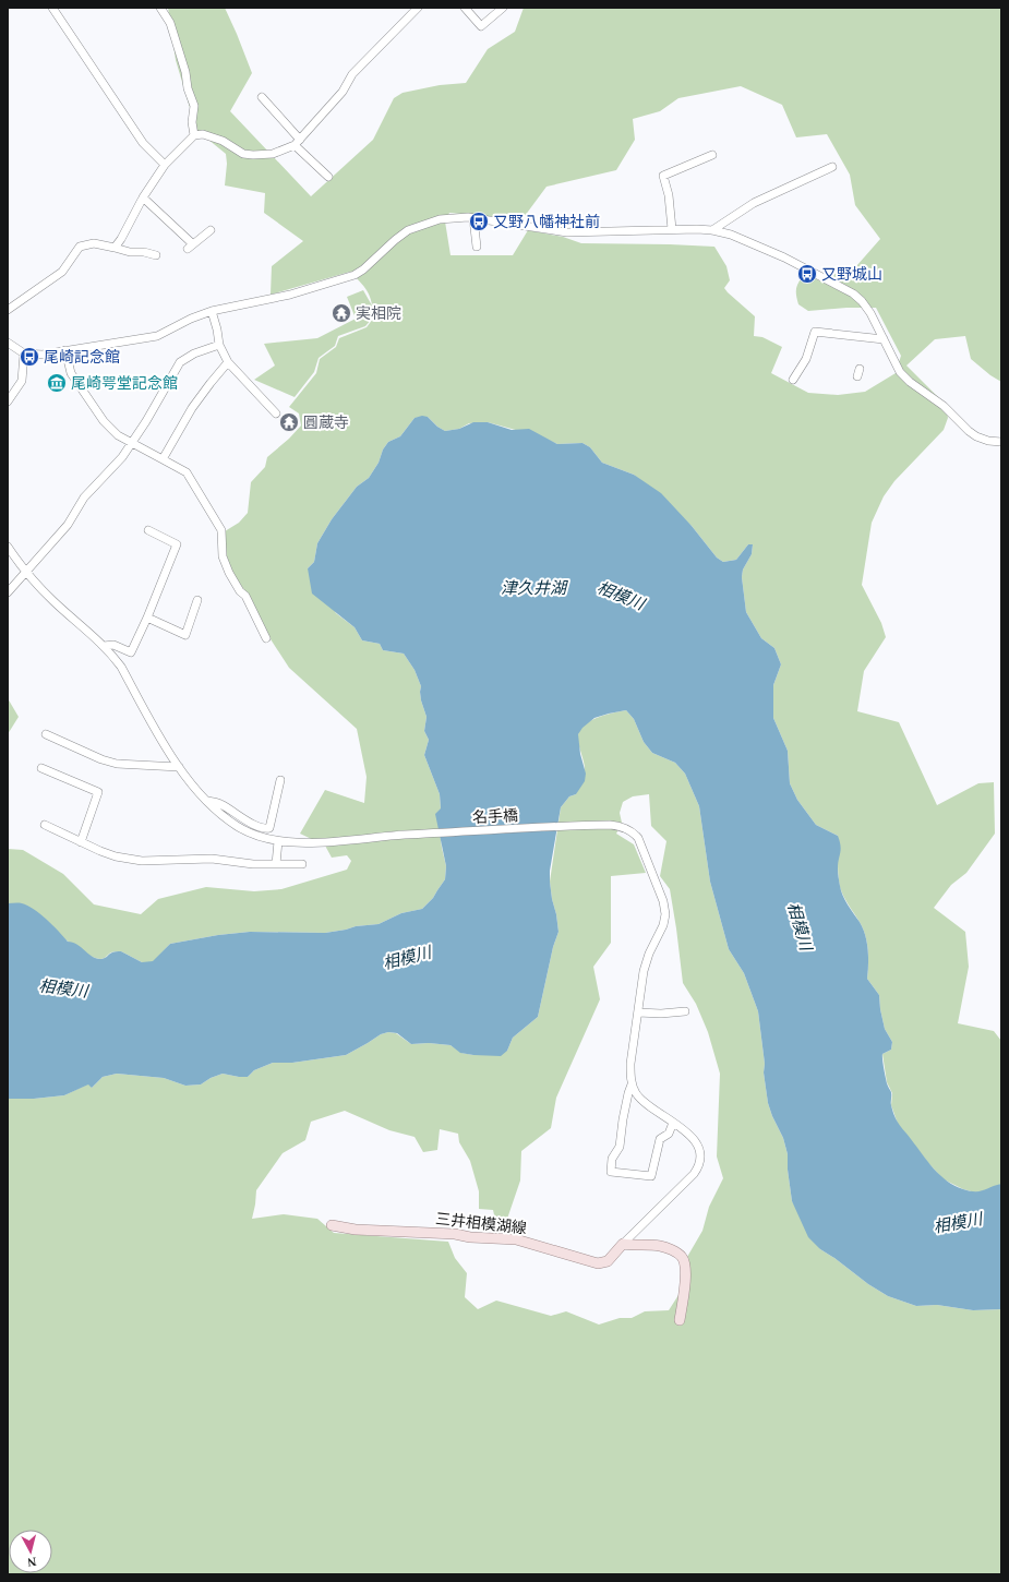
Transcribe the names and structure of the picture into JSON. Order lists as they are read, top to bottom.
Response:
{
  "streets": {
    "main road": ["三井相模湖線"],
    "street": ["名手橋"]
  },
  "water": ["津久井湖", "相模川"],
  "places": {
    "bus stop": ["又野八幡神社前", "又野城山", "尾崎記念館"],
    "temple": ["実相院", "圓蔵寺"],
    "museum": ["尾崎咢堂記念館"]
  },
  "north": "bottom"
}
